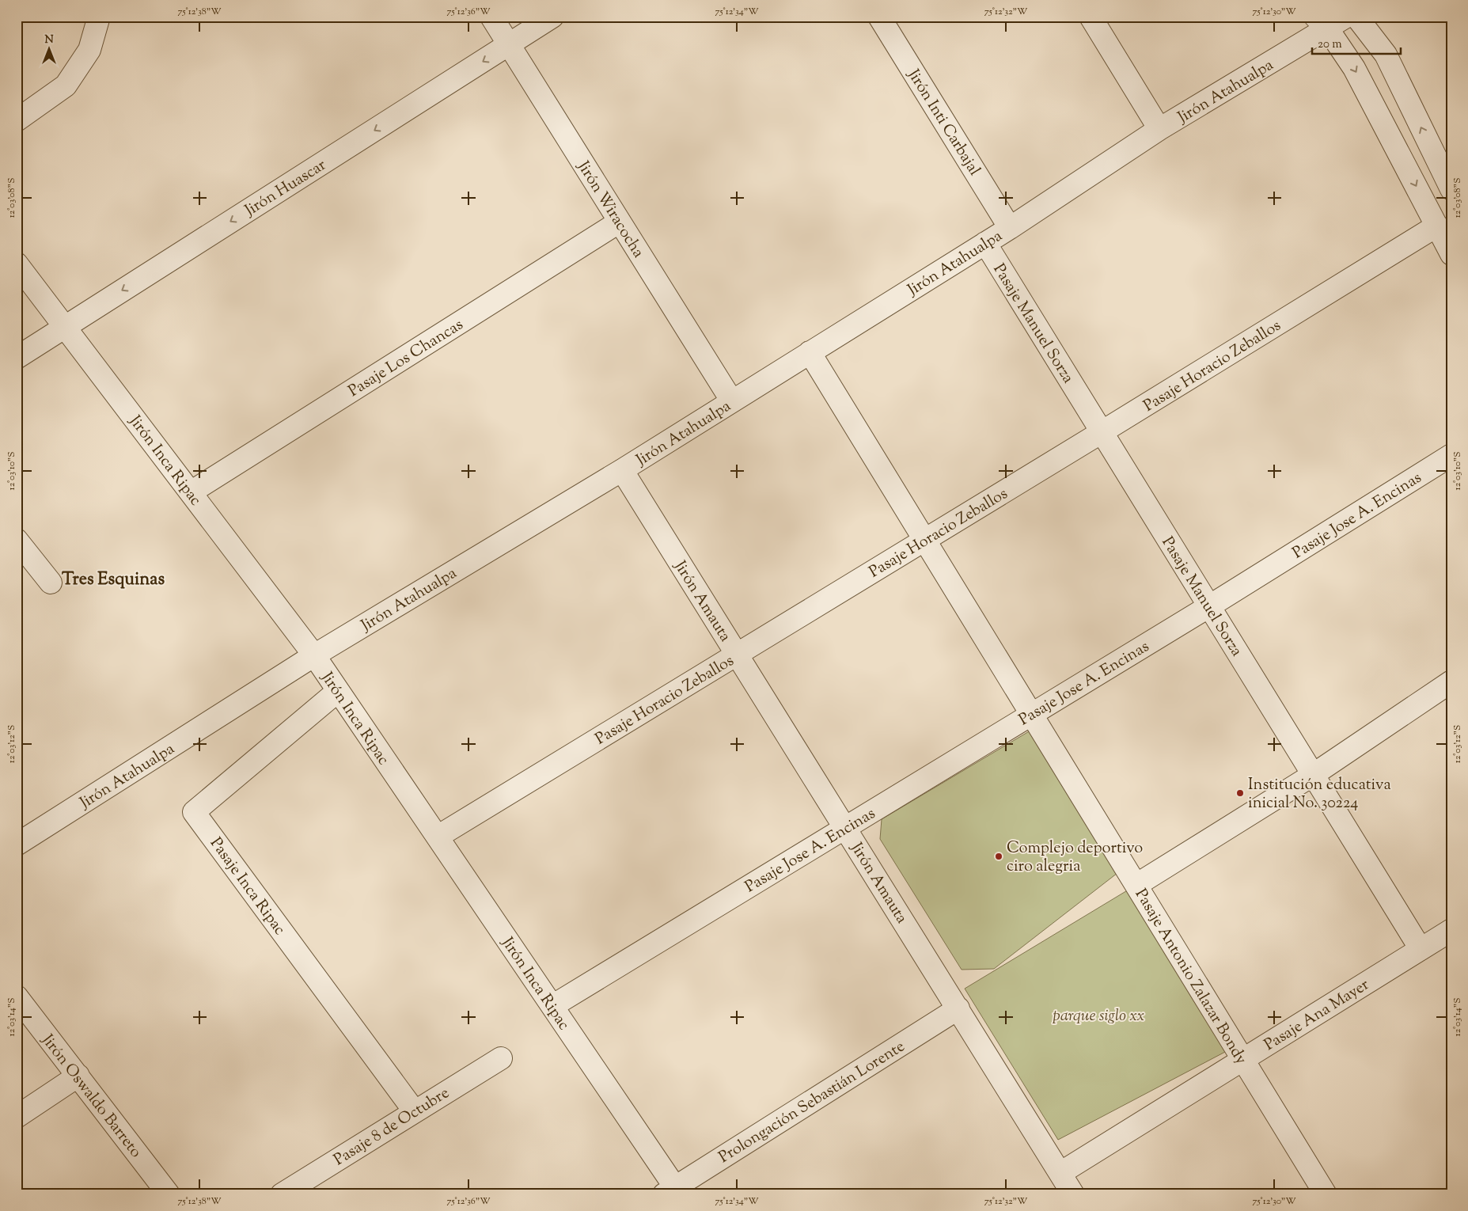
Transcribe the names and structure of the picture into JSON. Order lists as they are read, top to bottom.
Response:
{
  "streets": {
    "street": [
      "Jirón Atahualpa",
      "Jirón Inti Carbajal",
      "Jirón Huascar",
      "Jirón Wiracocha",
      "Pasaje Manuel Sorza",
      "Pasaje Los Chancas",
      "Pasaje Horacio Zeballos",
      "Jirón Inca Ripac",
      "Pasaje Jose A. Encinas",
      "Jirón Amauta",
      "Pasaje Inca Ripac",
      "Pasaje Antonio Zalazar Bondy",
      "Pasaje Ana Mayer",
      "Jirón Oswaldo Barreto",
      "Prolongación Sebastián Lorente",
      "Pasaje 8 de Octubre"
    ]
  },
  "crossings": [
    ["Jirón Atahualpa", "Jirón Inti Carbajal"],
    ["Jirón Atahualpa", "Jirón Wiracocha"],
    ["Jirón Atahualpa", "Pasaje Manuel Sorza"],
    ["Jirón Atahualpa", "Jirón Inca Ripac"],
    ["Jirón Atahualpa", "Jirón Amauta"],
    ["Jirón Atahualpa", "Pasaje Antonio Zalazar Bondy"],
    ["Jirón Huascar", "Jirón Wiracocha"],
    ["Jirón Huascar", "Jirón Inca Ripac"],
    ["Jirón Wiracocha", "Pasaje Los Chancas"],
    ["Pasaje Manuel Sorza", "Pasaje Horacio Zeballos"],
    ["Pasaje Manuel Sorza", "Pasaje Jose A. Encinas"],
    ["Pasaje Manuel Sorza", "Pasaje Ana Mayer"],
    ["Pasaje Los Chancas", "Jirón Inca Ripac"],
    ["Pasaje Horacio Zeballos", "Jirón Inca Ripac"],
    ["Pasaje Horacio Zeballos", "Jirón Amauta"],
    ["Pasaje Horacio Zeballos", "Pasaje Antonio Zalazar Bondy"],
    ["Jirón Inca Ripac", "Pasaje Jose A. Encinas"],
    ["Jirón Inca Ripac", "Pasaje Inca Ripac"],
    ["Jirón Inca Ripac", "Prolongación Sebastián Lorente"],
    ["Pasaje Jose A. Encinas", "Jirón Amauta"],
    ["Pasaje Jose A. Encinas", "Pasaje Antonio Zalazar Bondy"],
    ["Jirón Amauta", "Pasaje Ana Mayer"],
    ["Jirón Amauta", "Prolongación Sebastián Lorente"],
    ["Pasaje Inca Ripac", "Pasaje 8 de Octubre"],
    ["Pasaje Antonio Zalazar Bondy", "Pasaje Ana Mayer"]
  ],
  "one_way": ["Jirón Huascar"],
  "districts": ["Tres Esquinas"],
  "parks": ["parque siglo xx"],
  "places": ["Institución educativa inicial No. 30224", "Complejo deportivo ciro alegria"],
  "scale_bar": "20 m",
  "north": "top",
  "coordinates": [
    "75°12'38\"W",
    "75°12'36\"W",
    "75°12'34\"W",
    "75°12'32\"W",
    "75°12'30\"W",
    "12°03'08\"S",
    "12°03'10\"S",
    "12°03'12\"S",
    "12°03'14\"S"
  ]
}
